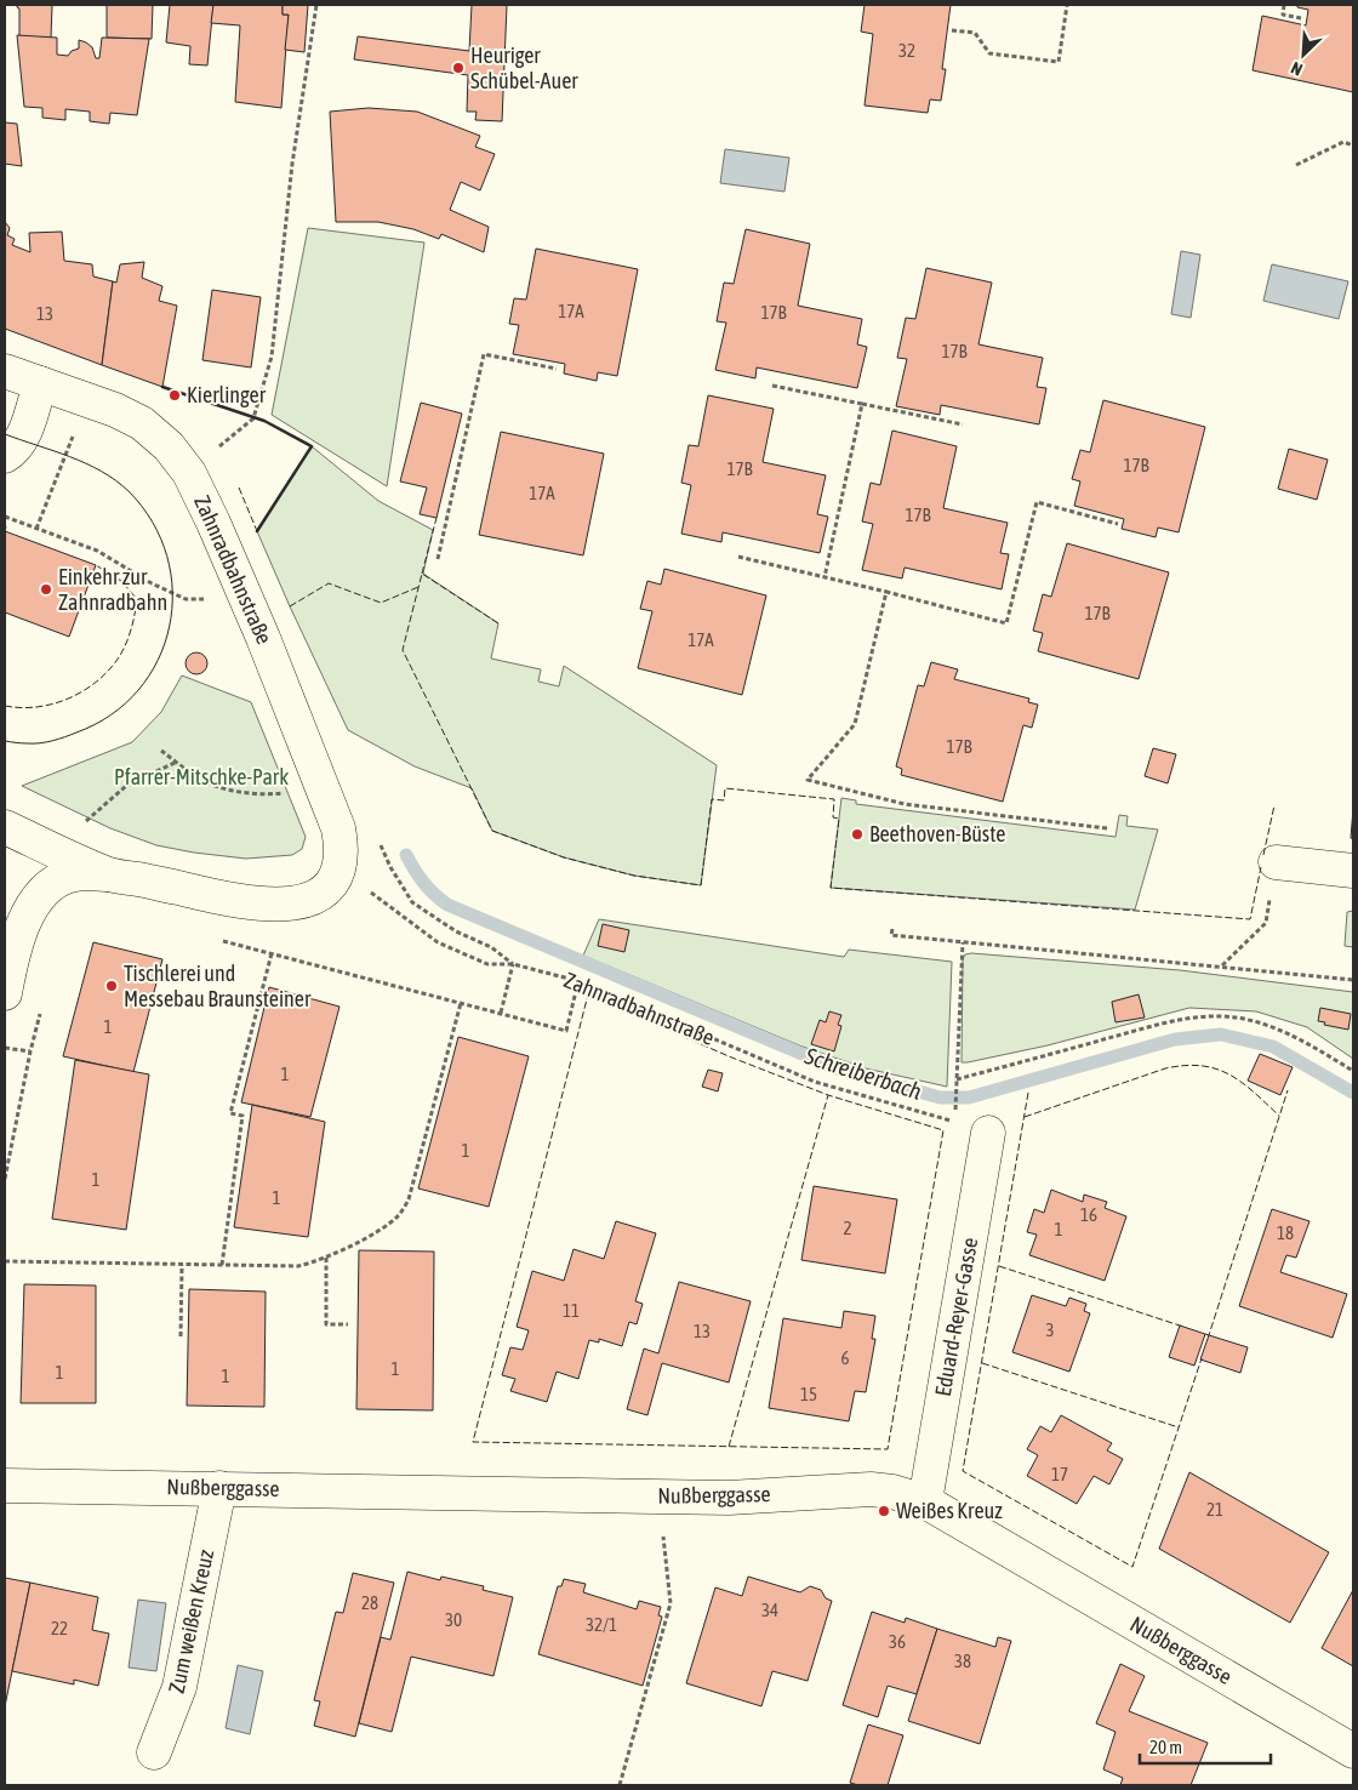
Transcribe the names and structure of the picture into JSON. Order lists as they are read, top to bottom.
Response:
{
  "streets": {
    "street": [
      "Zahnradbahnstraße",
      "Eduard-Reyer-Gasse",
      "Nußberggasse",
      "Zum weißen Kreuz"
    ]
  },
  "crossings": [
    ["Eduard-Reyer-Gasse", "Nußberggasse"],
    ["Nußberggasse", "Zum weißen Kreuz"]
  ],
  "water": ["Schreiberbach"],
  "parks": ["Pfarrer-Mitschke-Park"],
  "places": [
    "Heuriger Schübel-Auer",
    "Kierlinger",
    "Einkehr zur Zahnradbahn",
    "Beethoven-Büste",
    "Tischlerei und Messebau Braunsteiner",
    "Weißes Kreuz"
  ],
  "house_numbers": [
    "32",
    "17A",
    "17B",
    "13",
    "17B",
    "17B",
    "17B",
    "17A",
    "17B",
    "17B",
    "17A",
    "17B",
    "1",
    "1",
    "1",
    "1",
    "1",
    "16",
    "2",
    "1",
    "18",
    "11",
    "3",
    "13",
    "6",
    "1",
    "1",
    "1",
    "15",
    "17",
    "21",
    "28",
    "34",
    "30",
    "32/1",
    "22",
    "36",
    "38"
  ],
  "scale_bar": "20 m",
  "north": "bottom left"
}
